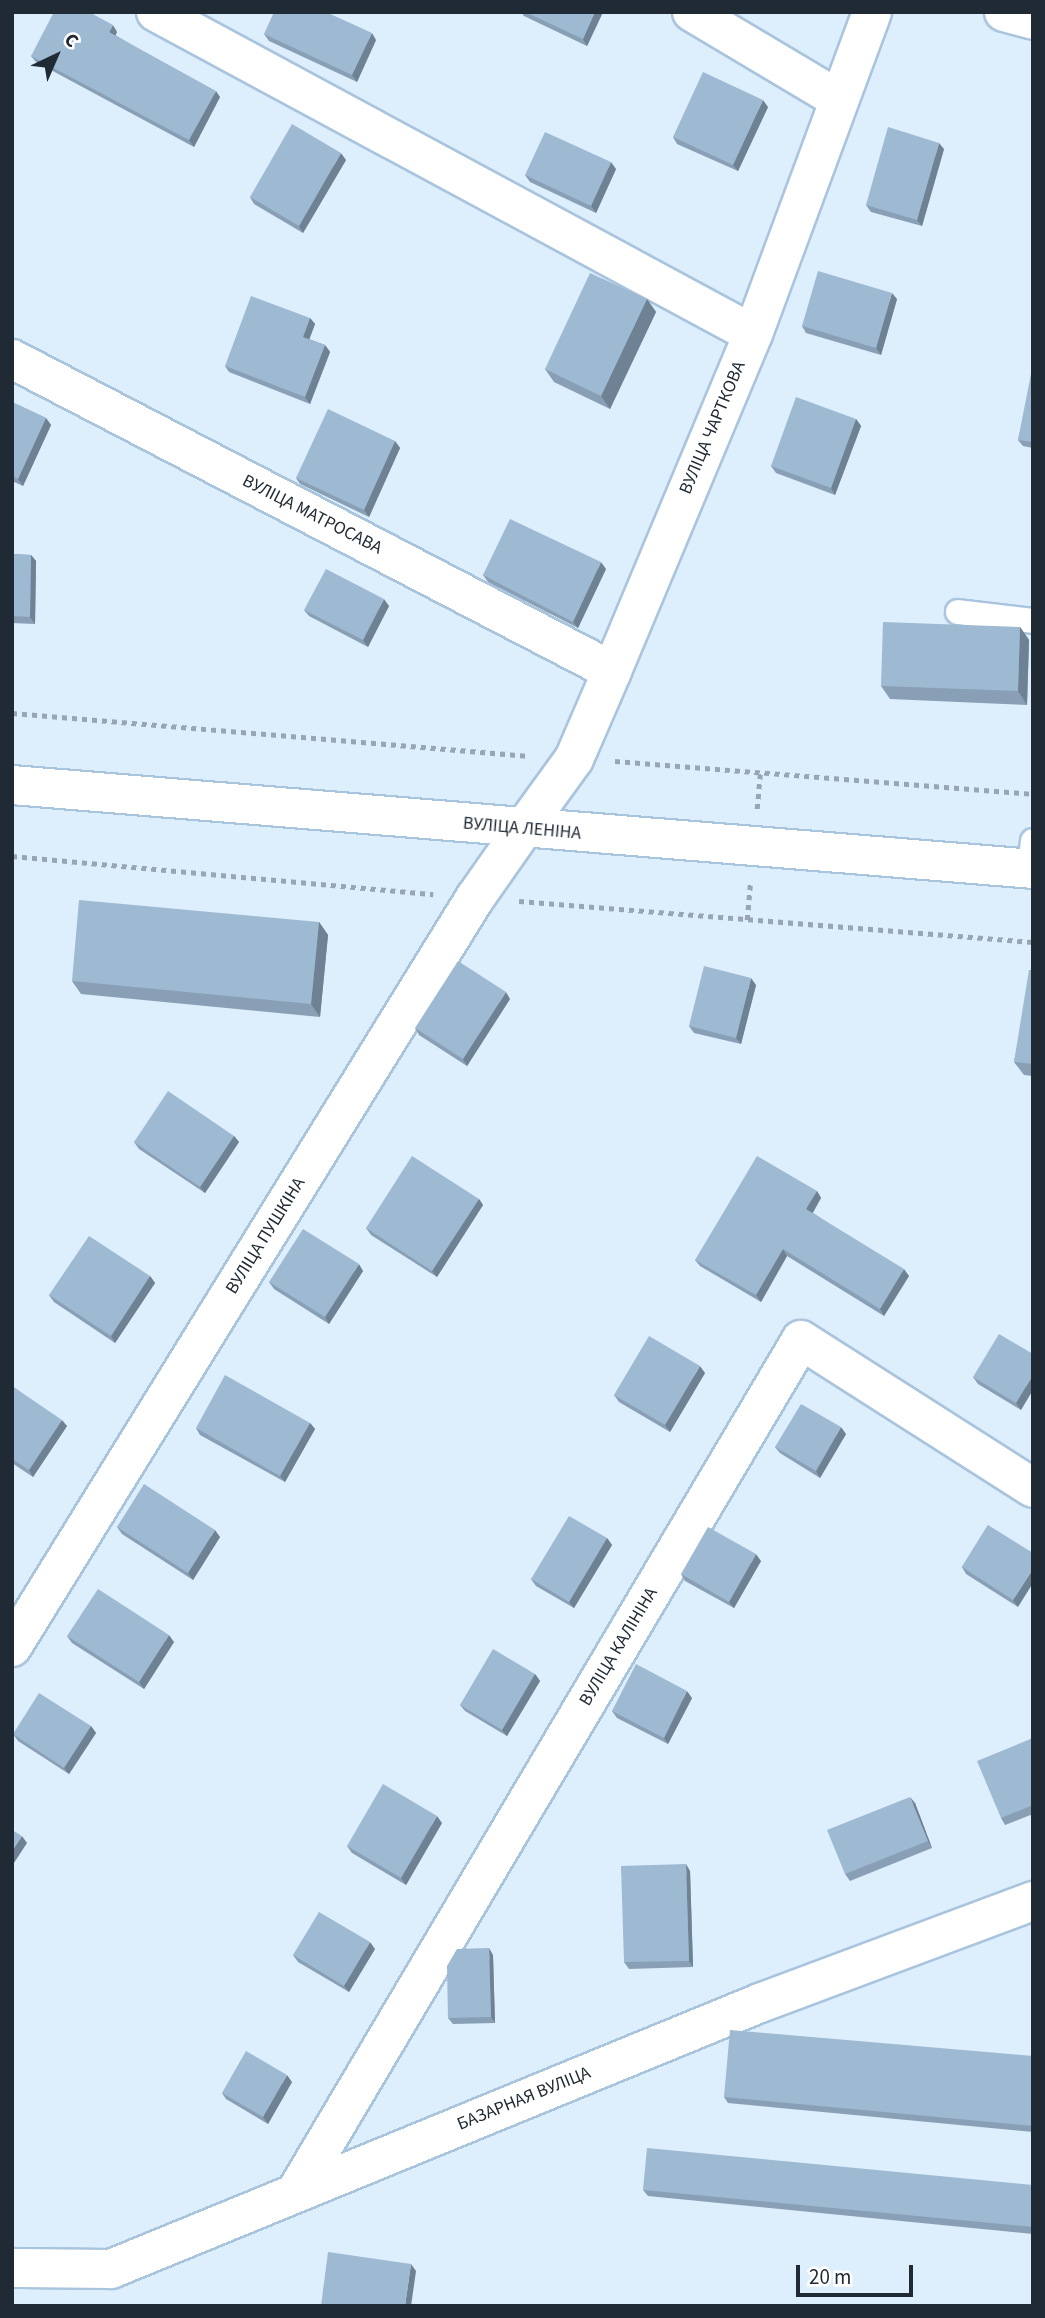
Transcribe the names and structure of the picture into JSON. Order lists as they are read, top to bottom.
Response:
{
  "streets": {
    "street": [
      "ВУЛІЦА ЧАРТКОВА",
      "ВУЛІЦА МАТРОСАВА",
      "ВУЛІЦА ЛЕНІНА",
      "ВУЛІЦА ПУШКІНА",
      "ВУЛІЦА КАЛІНІНА",
      "БАЗАРНАЯ ВУЛІЦА"
    ]
  },
  "crossings": [
    ["ВУЛІЦА ЧАРТКОВА", "ВУЛІЦА МАТРОСАВА"],
    ["ВУЛІЦА ЧАРТКОВА", "ВУЛІЦА ЛЕНІНА"],
    ["ВУЛІЦА ЧАРТКОВА", "ВУЛІЦА ПУШКІНА"],
    ["ВУЛІЦА ЛЕНІНА", "ВУЛІЦА ПУШКІНА"],
    ["ВУЛІЦА КАЛІНІНА", "БАЗАРНАЯ ВУЛІЦА"]
  ],
  "scale_bar": "20 m",
  "north": "top right"
}
